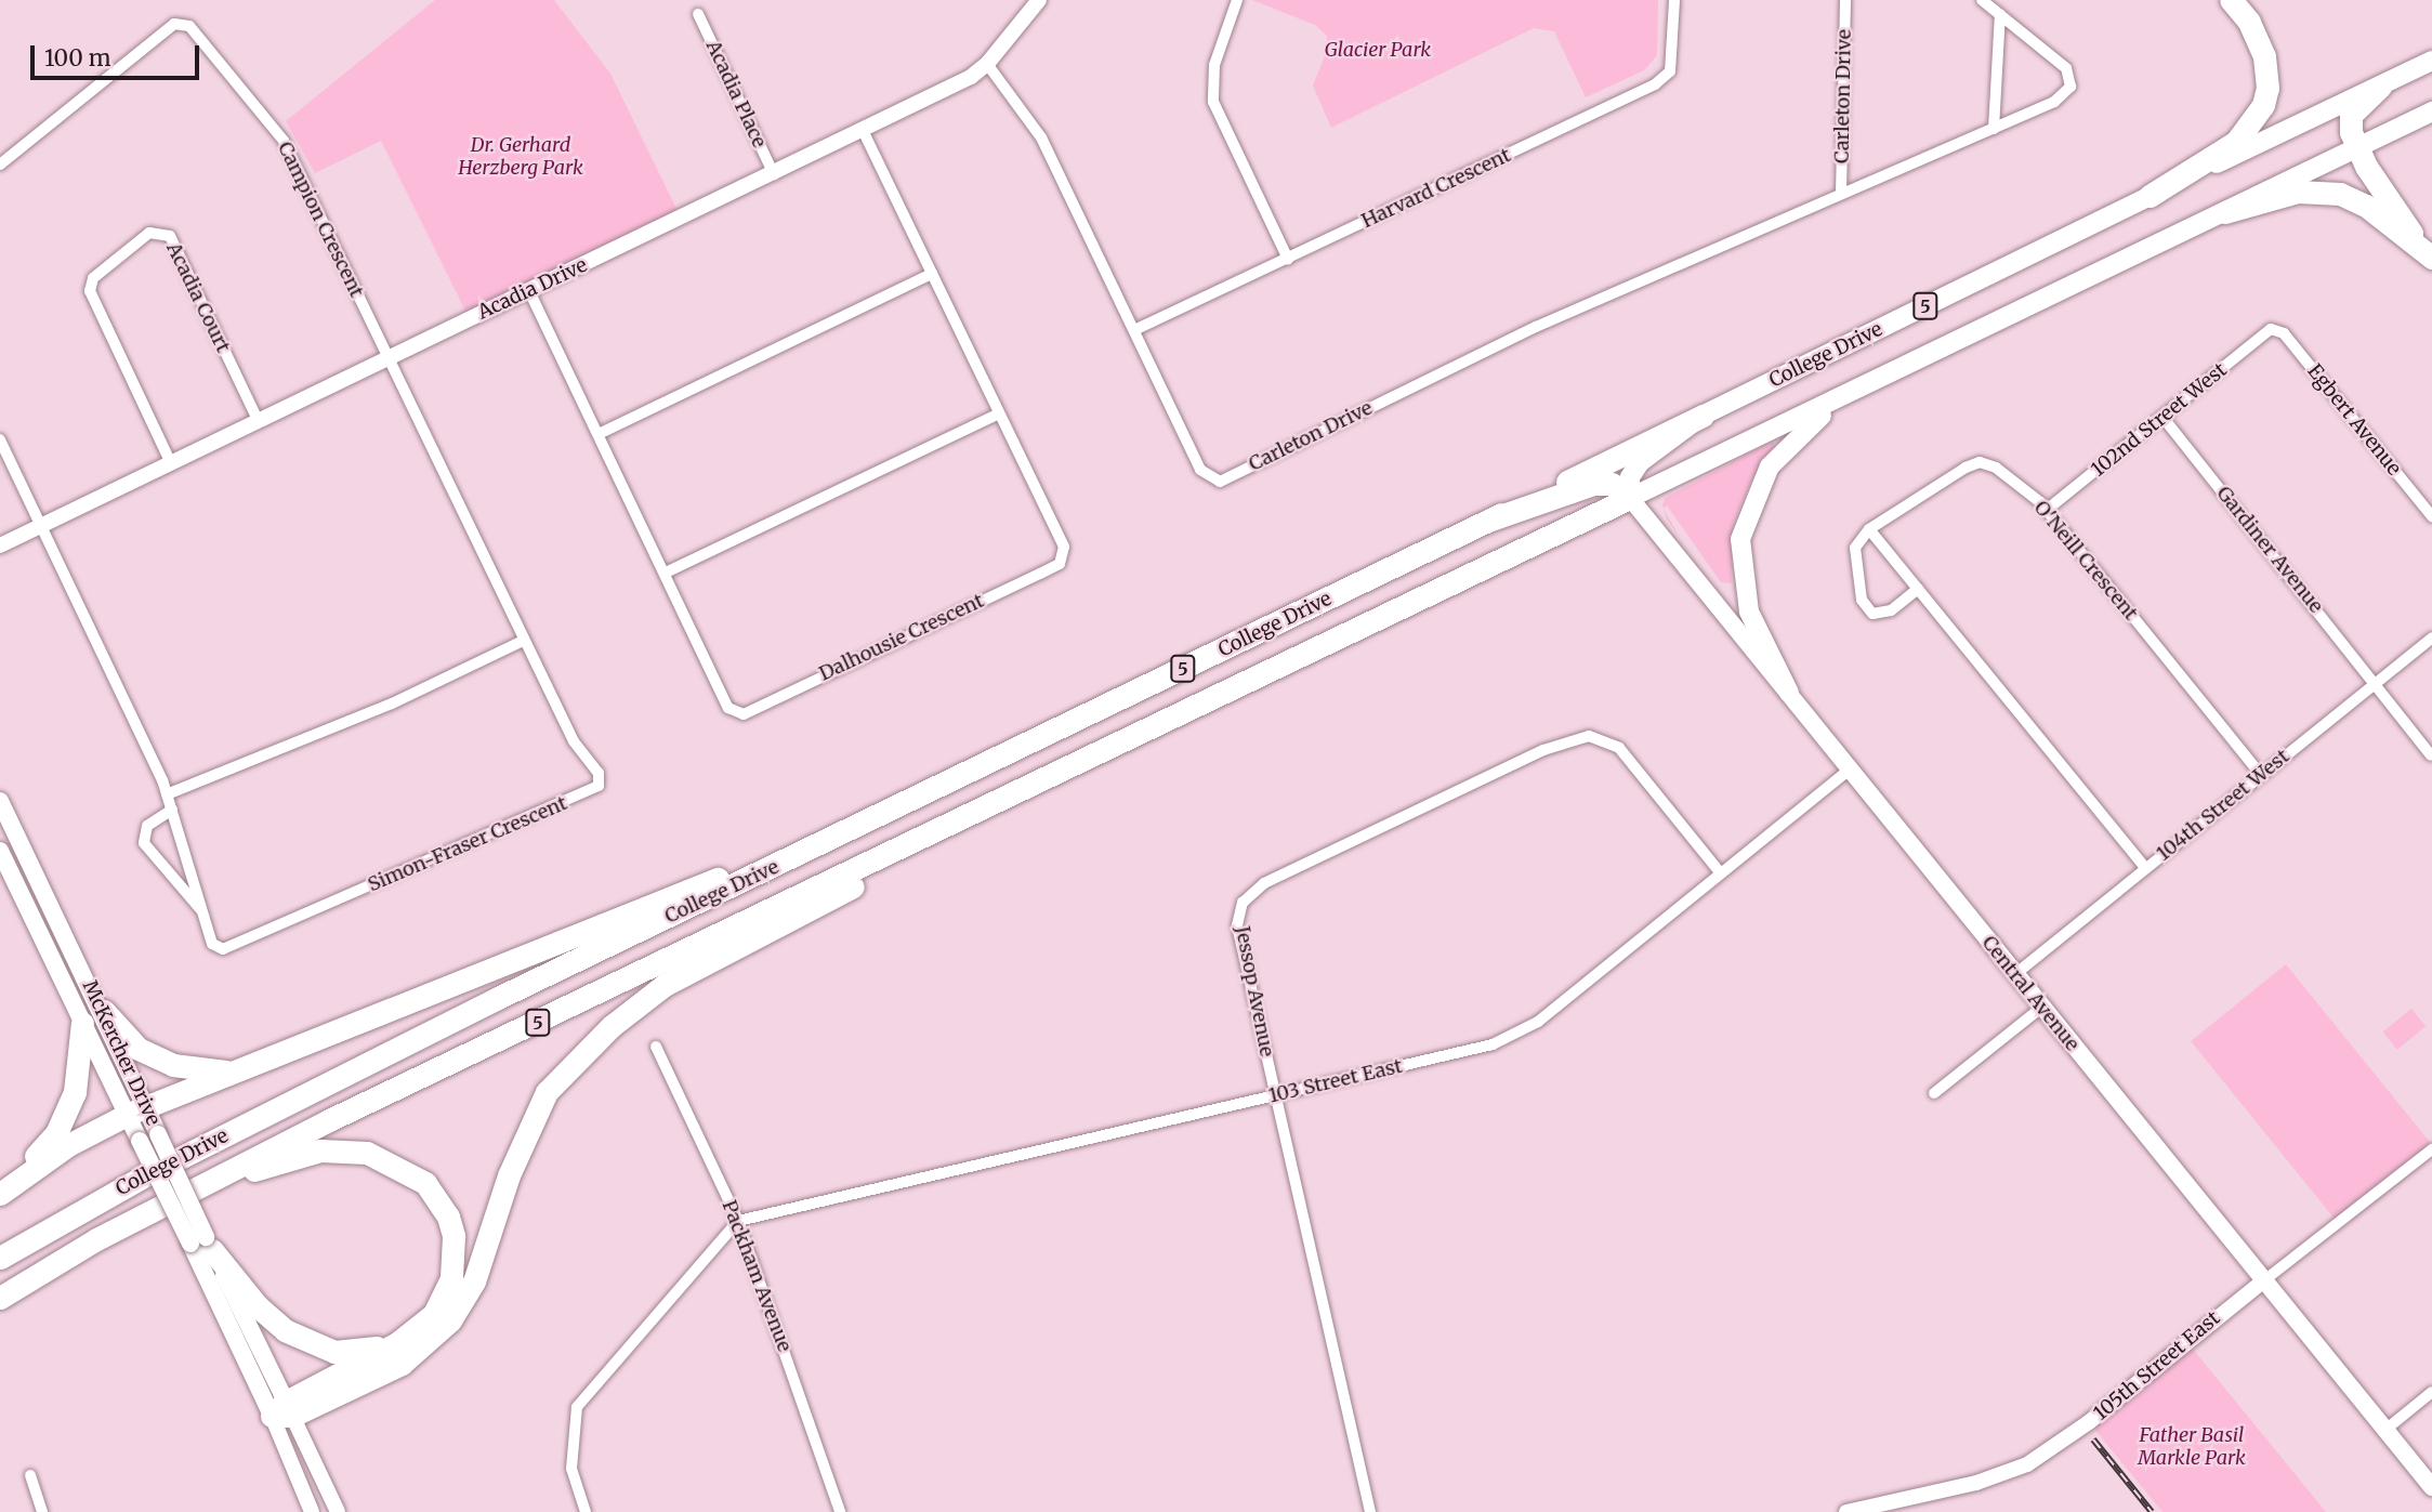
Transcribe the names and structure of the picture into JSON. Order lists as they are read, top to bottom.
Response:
{
  "streets": {
    "highway": ["5", "College Drive"],
    "main road": ["Central Avenue", "McKercher Drive"],
    "street": [
      "Acadia Place",
      "Carleton Drive",
      "Harvard Crescent",
      "Campion Crescent",
      "Acadia Drive",
      "Acadia Court",
      "102nd Street West",
      "Egbert Avenue",
      "Gardiner Avenue",
      "O'Neill Crescent",
      "Dalhousie Crescent",
      "104th Street West",
      "Simon-Fraser Crescent",
      "Jessop Avenue",
      "103 Street East",
      "Packham Avenue",
      "105th Street East"
    ]
  },
  "crossings": [
    ["Acadia Place", "Acadia Drive"],
    ["Carleton Drive", "Harvard Crescent"],
    ["Carleton Drive", "Acadia Drive"],
    ["Campion Crescent", "Acadia Drive"],
    ["Campion Crescent", "Simon-Fraser Crescent"],
    ["Acadia Drive", "Acadia Court"],
    ["Acadia Drive", "Dalhousie Crescent"],
    ["Acadia Drive", "Simon-Fraser Crescent"],
    ["College Drive", "Central Avenue"],
    ["102nd Street West", "Egbert Avenue"],
    ["102nd Street West", "Gardiner Avenue"],
    ["102nd Street West", "O'Neill Crescent"],
    ["Gardiner Avenue", "104th Street West"],
    ["O'Neill Crescent", "104th Street West"],
    ["104th Street West", "Central Avenue"],
    ["Jessop Avenue", "103 Street East"],
    ["Central Avenue", "103 Street East"],
    ["Central Avenue", "105th Street East"],
    ["103 Street East", "Packham Avenue"]
  ],
  "parks": ["Glacier Park", "Dr. Gerhard Herzberg Park", "Father Basil Markle Park"],
  "scale_bar": "100 m"
}
